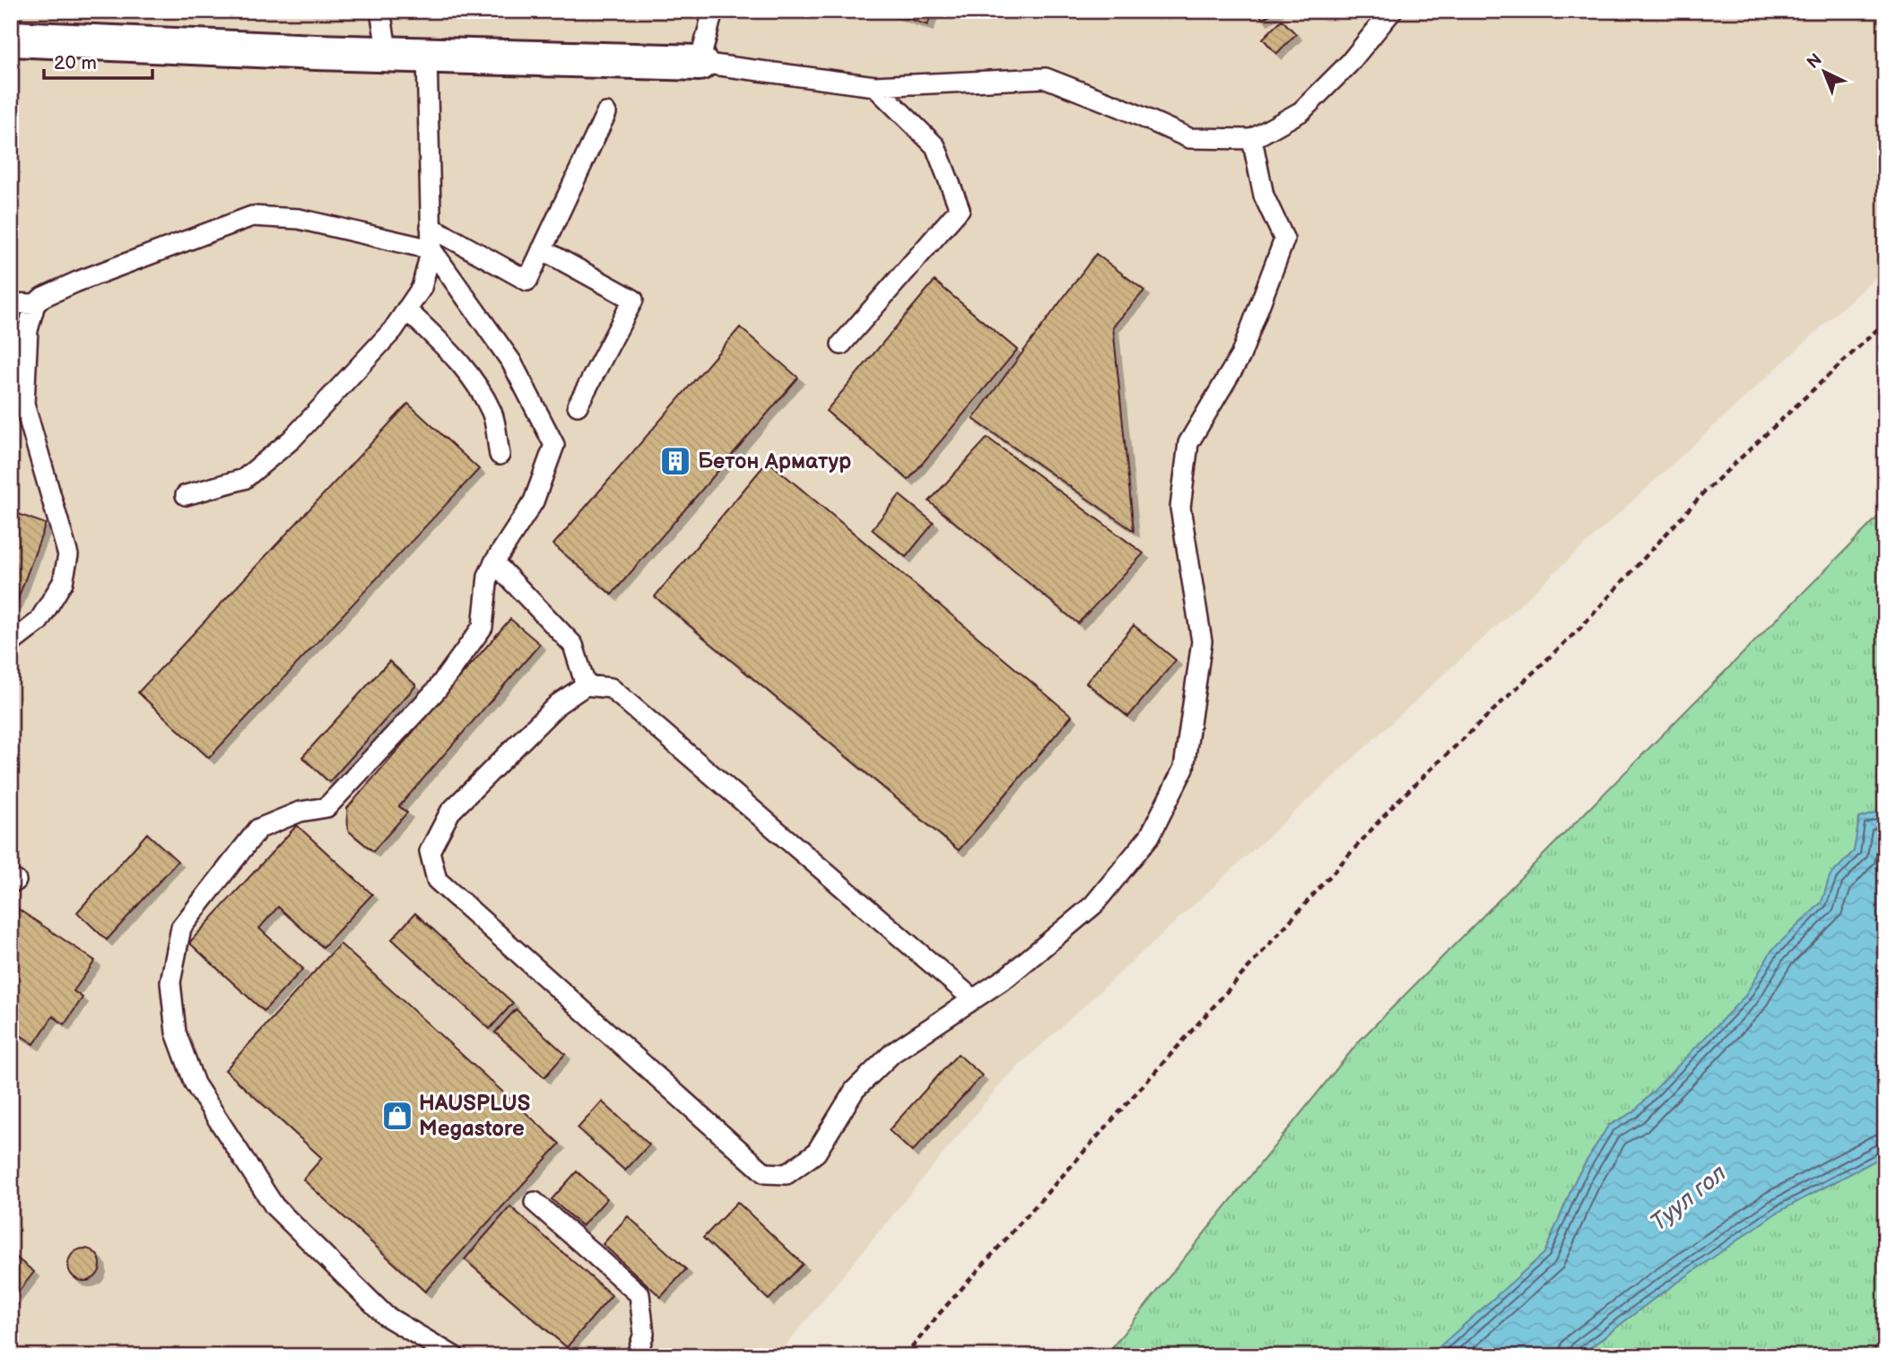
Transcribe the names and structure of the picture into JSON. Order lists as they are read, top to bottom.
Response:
{
  "water": ["Туул гол"],
  "places": {
    "building": ["Бетон Арматур"],
    "shop": ["HAUSPLUS Megastore"]
  },
  "scale_bar": "20 m",
  "north": "top left"
}
